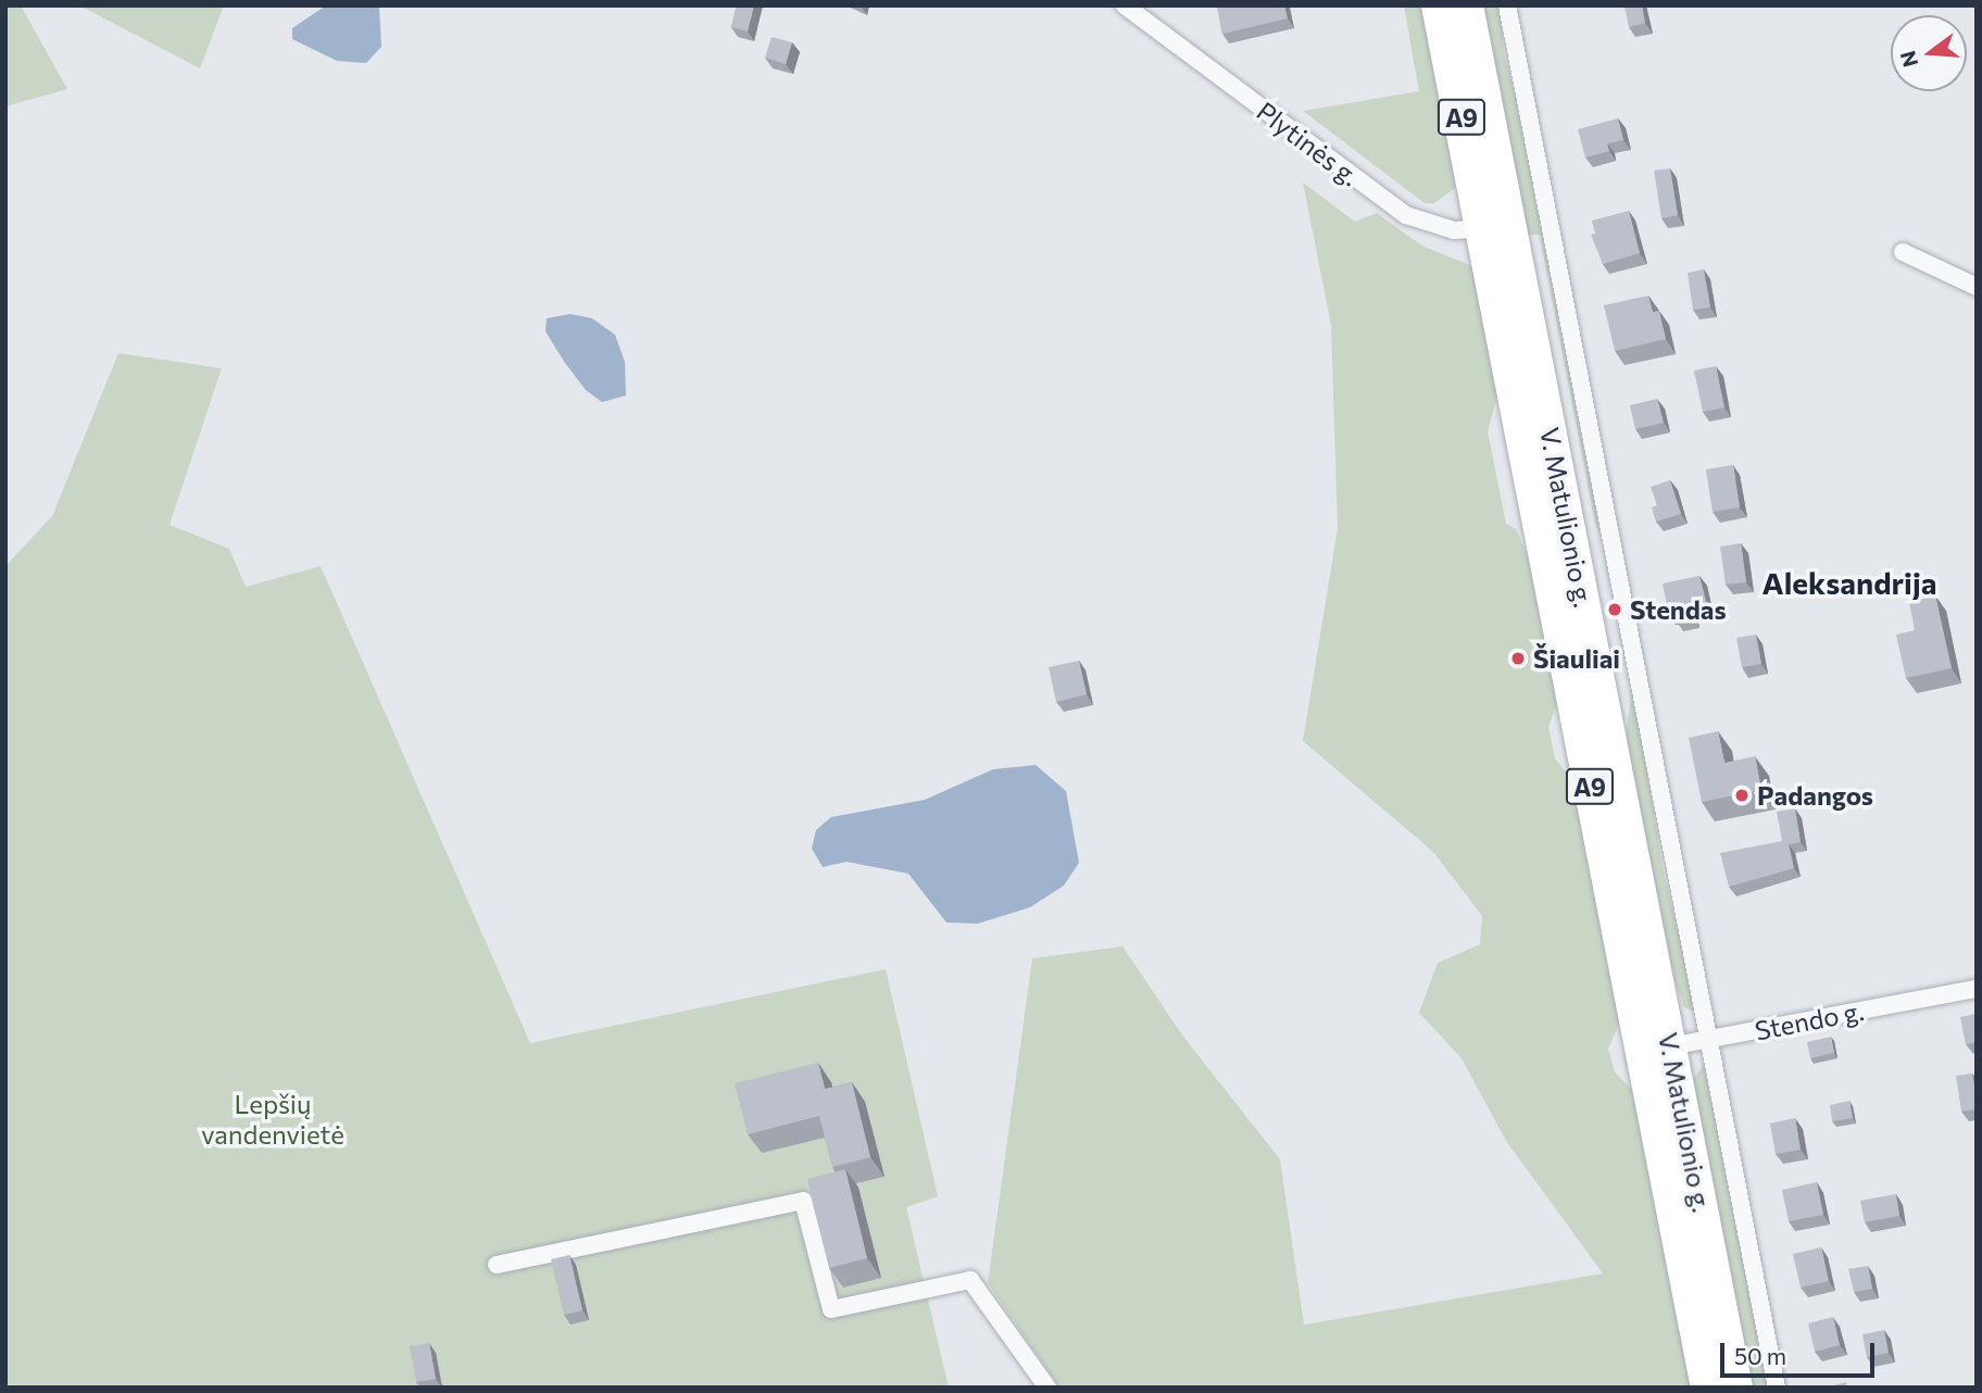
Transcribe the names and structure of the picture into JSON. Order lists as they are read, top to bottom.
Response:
{
  "streets": {
    "highway": ["A9", "V. Matulionio g."],
    "street": ["Plytinės g.", "Stendo g."]
  },
  "crossings": [
    ["Plytinės g.", "V. Matulionio g."],
    ["V. Matulionio g.", "Stendo g."]
  ],
  "districts": ["Aleksandrija"],
  "parks": ["Lepšių vandenvietė"],
  "places": ["Stendas", "Šiauliai", "Padangos"],
  "scale_bar": "50 m",
  "north": "left"
}
